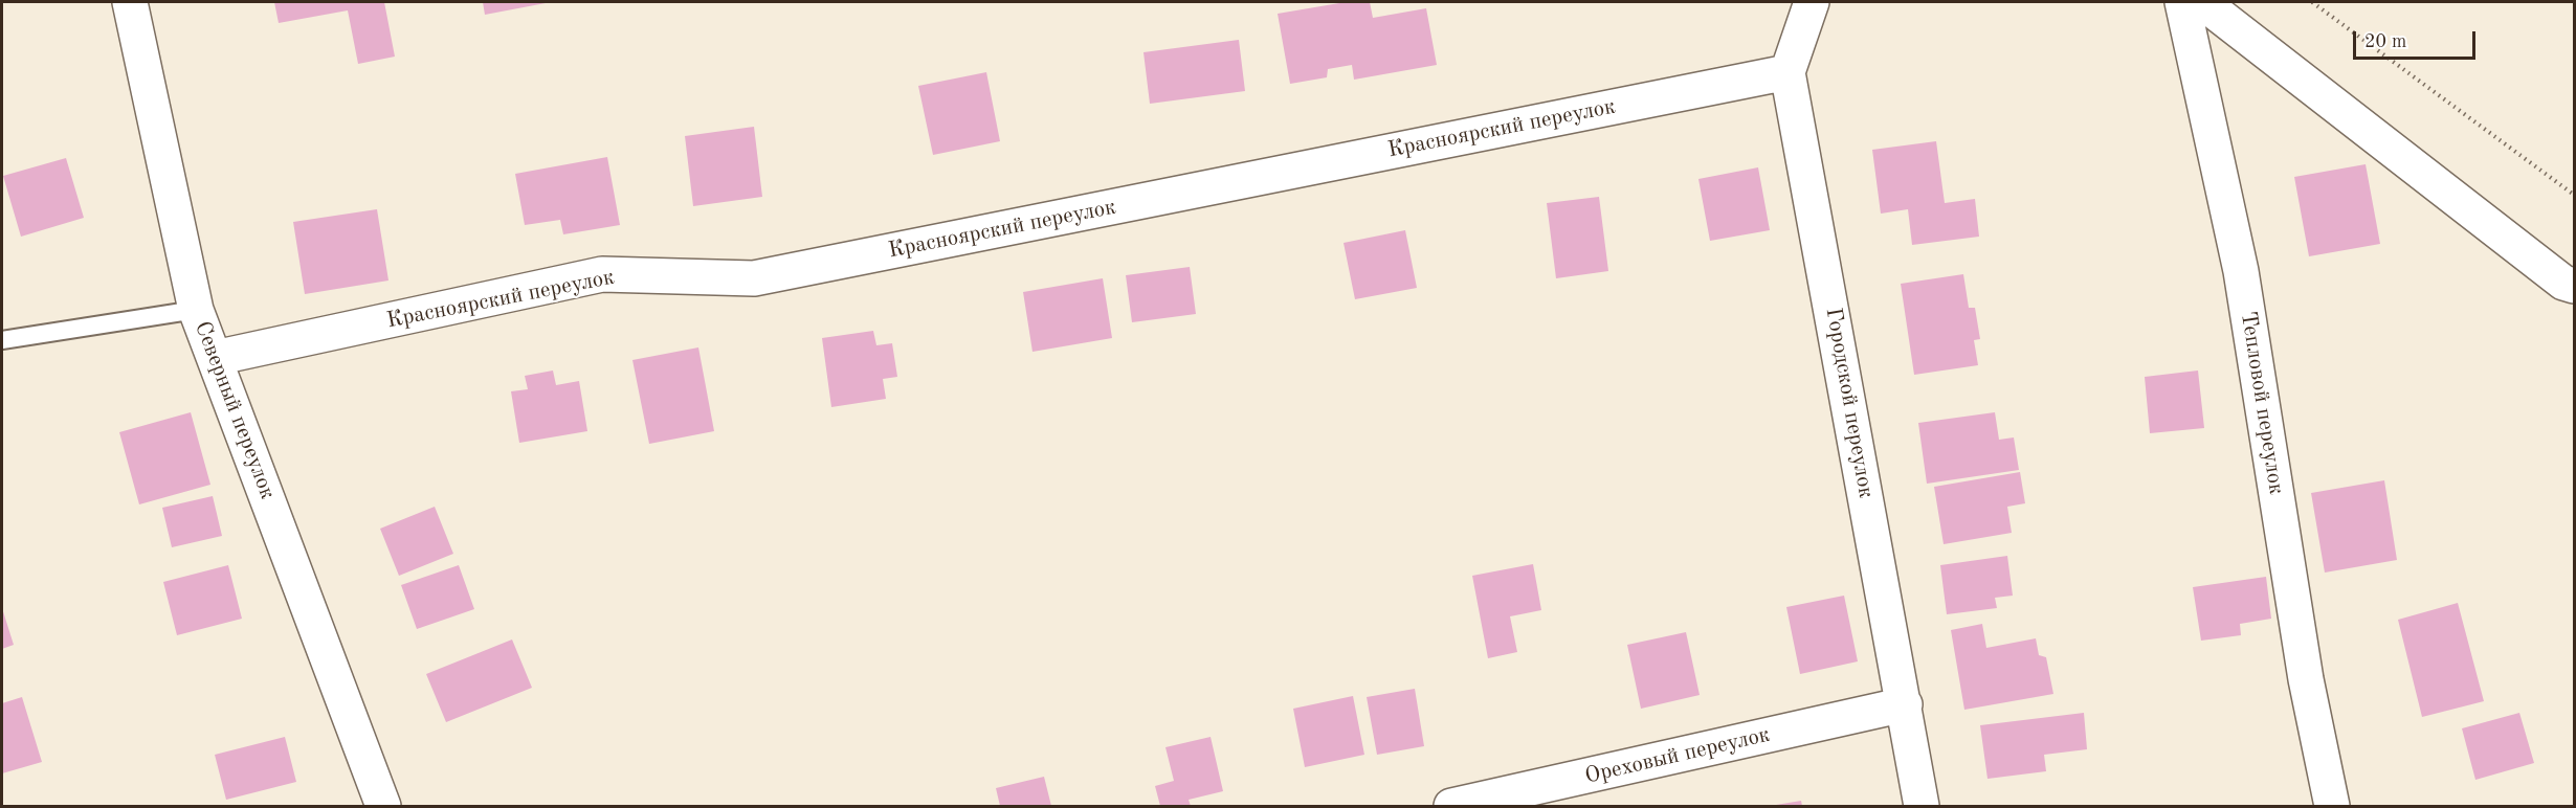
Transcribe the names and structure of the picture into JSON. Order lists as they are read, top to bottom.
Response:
{
  "streets": {
    "street": [
      "Красноярский переулок",
      "Городской переулок",
      "Тепловой переулок",
      "Северный переулок",
      "Ореховый переулок"
    ]
  },
  "crossings": [
    ["Красноярский переулок", "Городской переулок"],
    ["Красноярский переулок", "Северный переулок"],
    ["Городской переулок", "Ореховый переулок"]
  ],
  "scale_bar": "20 m"
}
